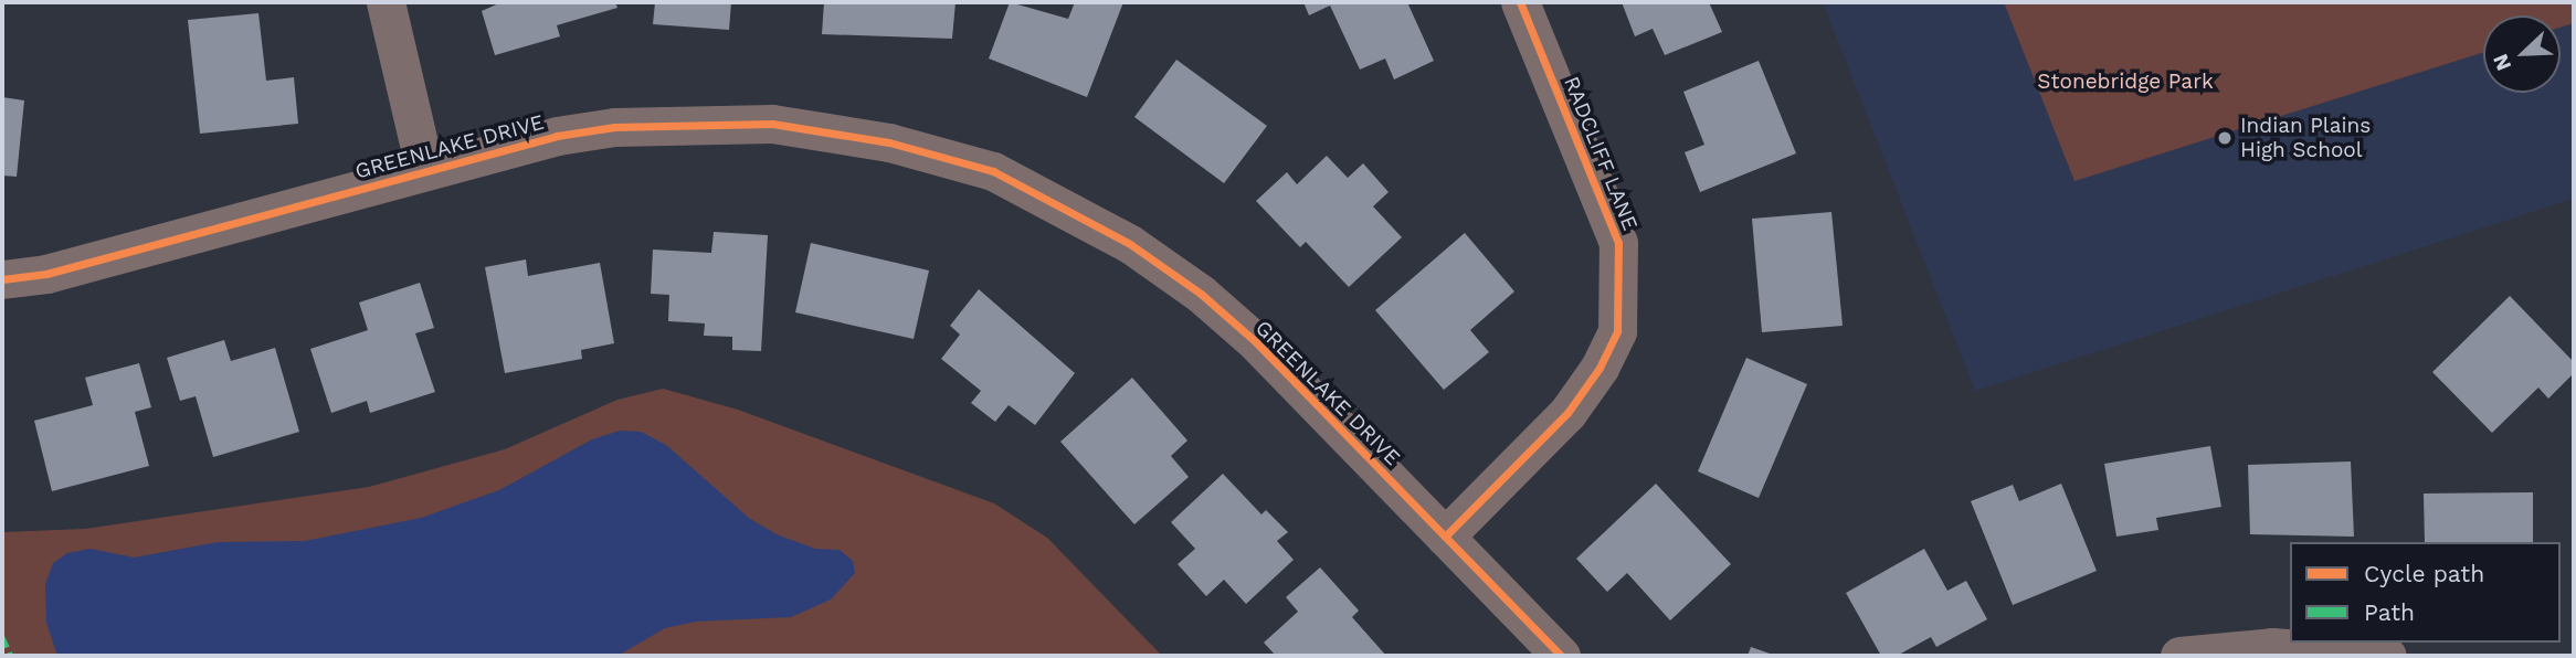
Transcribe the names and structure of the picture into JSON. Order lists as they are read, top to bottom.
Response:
{
  "streets": {
    "street": ["GREENLAKE DRIVE", "RADCLIFF LANE"]
  },
  "crossings": [
    ["GREENLAKE DRIVE", "RADCLIFF LANE"]
  ],
  "parks": ["Stonebridge Park"],
  "places": ["Indian Plains High School"],
  "legend": ["Cycle path", "Path"],
  "north": "bottom left"
}
